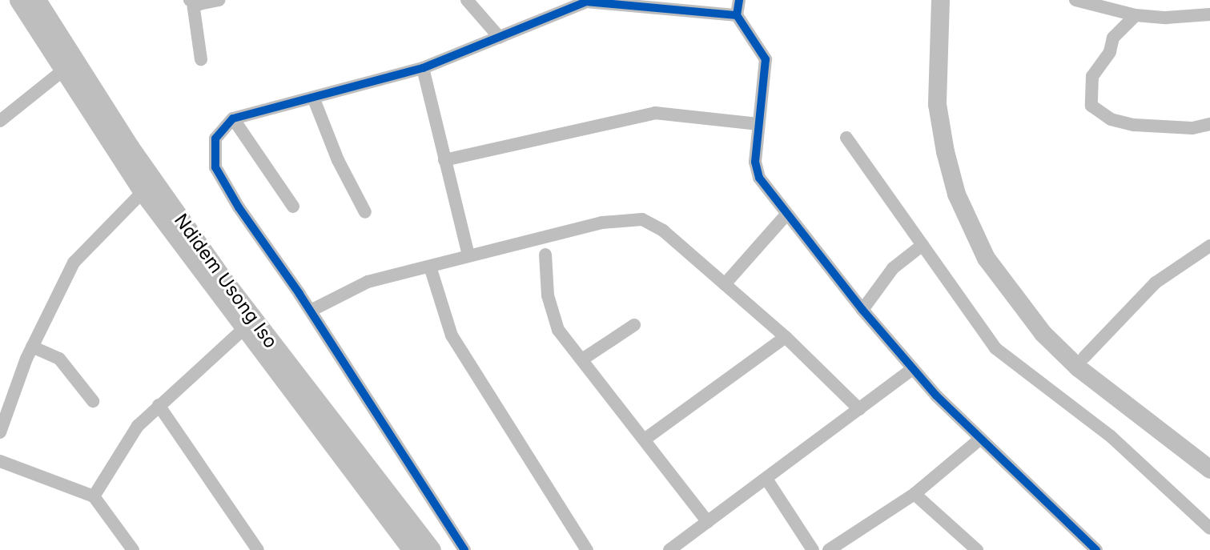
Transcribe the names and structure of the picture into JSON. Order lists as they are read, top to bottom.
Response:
{
  "streets": {
    "highway": ["Ndidem Usong Iso"]
  }
}
